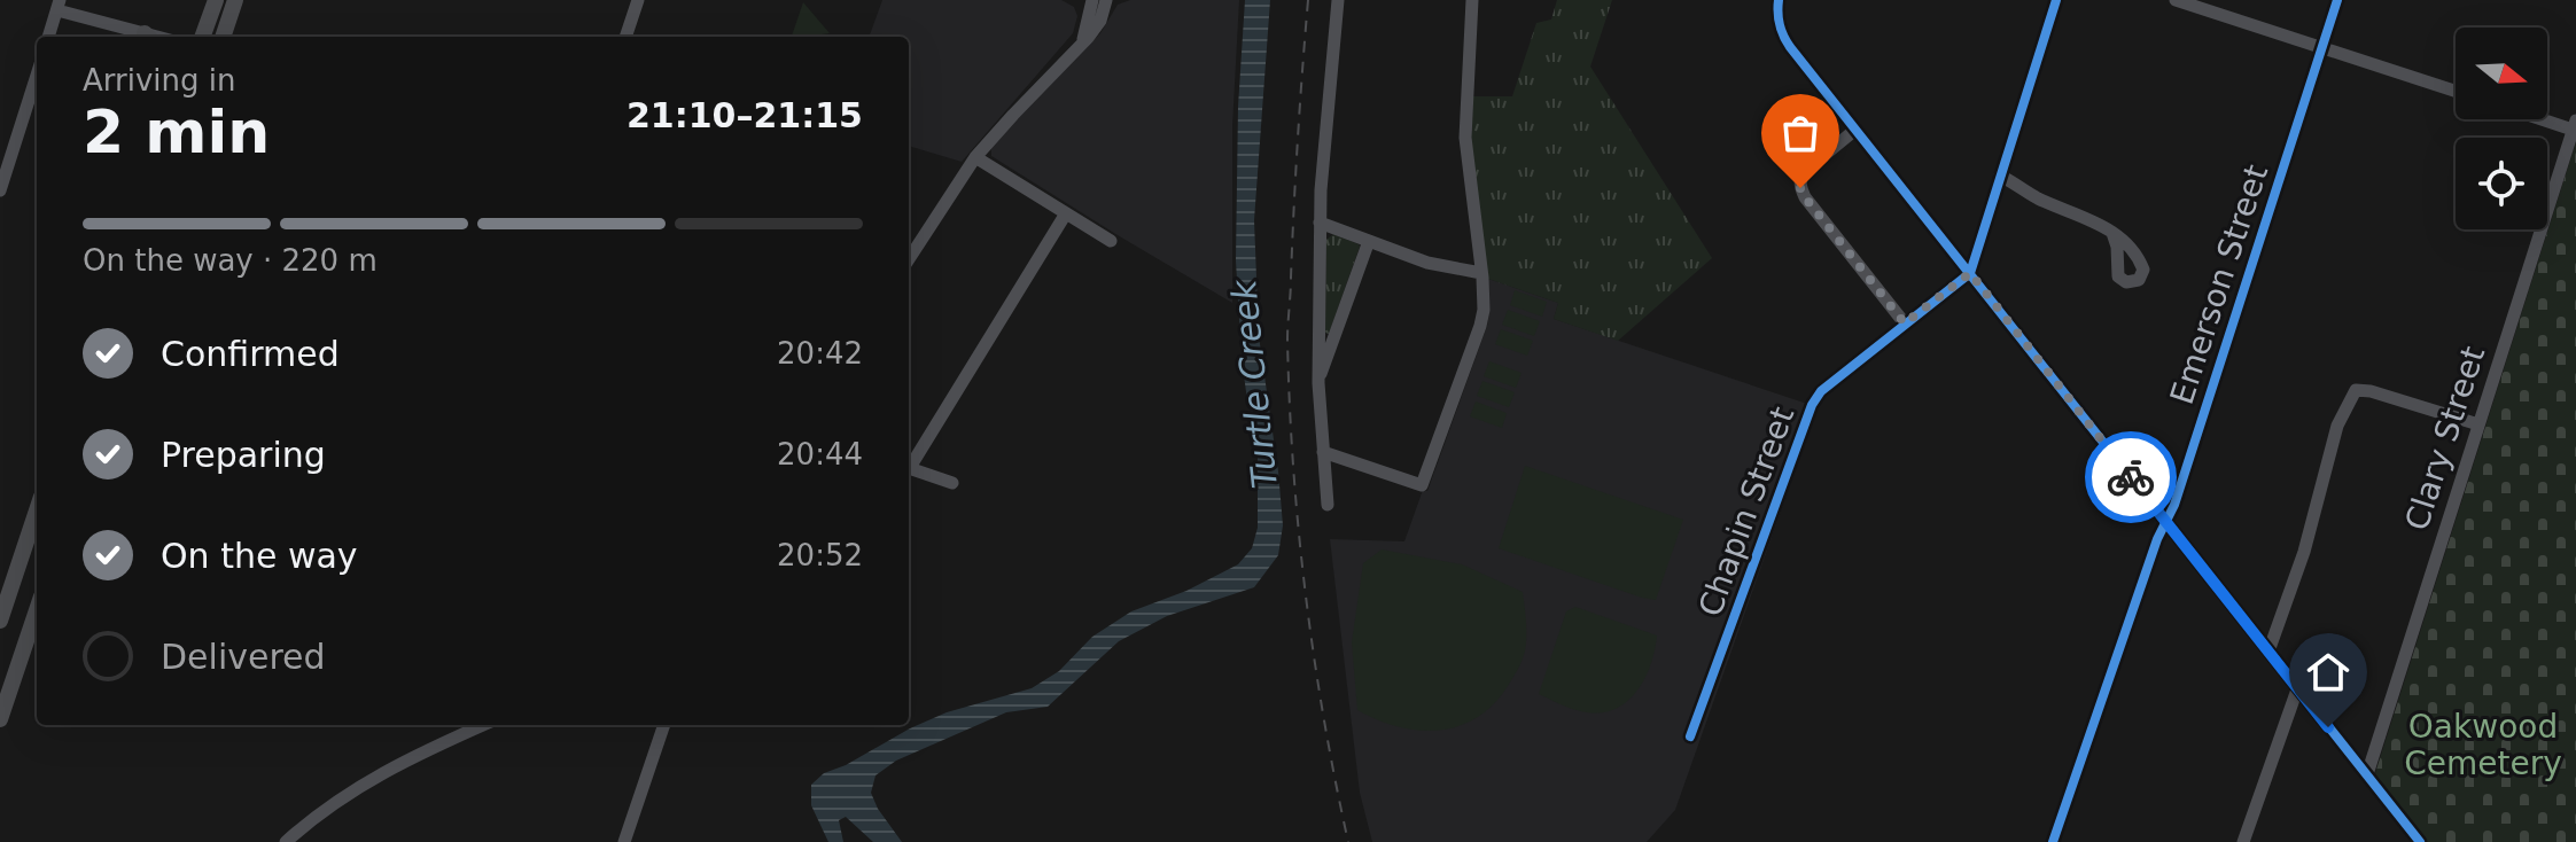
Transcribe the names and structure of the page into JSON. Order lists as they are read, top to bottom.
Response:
{
  "streets": {
    "street": ["Emerson Street", "Clary Street", "Chapin Street"]
  },
  "water": ["Turtle Creek"],
  "parks": ["Oakwood Cemetery"],
  "north": "right",
  "page": {
    "heading": ["2 min", "Arriving in", "21:10–21:15"],
    "bar": "On the way · 220 m",
    "list": [
      ["Confirmed", "20:42"],
      ["Preparing", "20:44"],
      ["On the way", "20:52"],
      "Delivered"
    ]
  }
}
